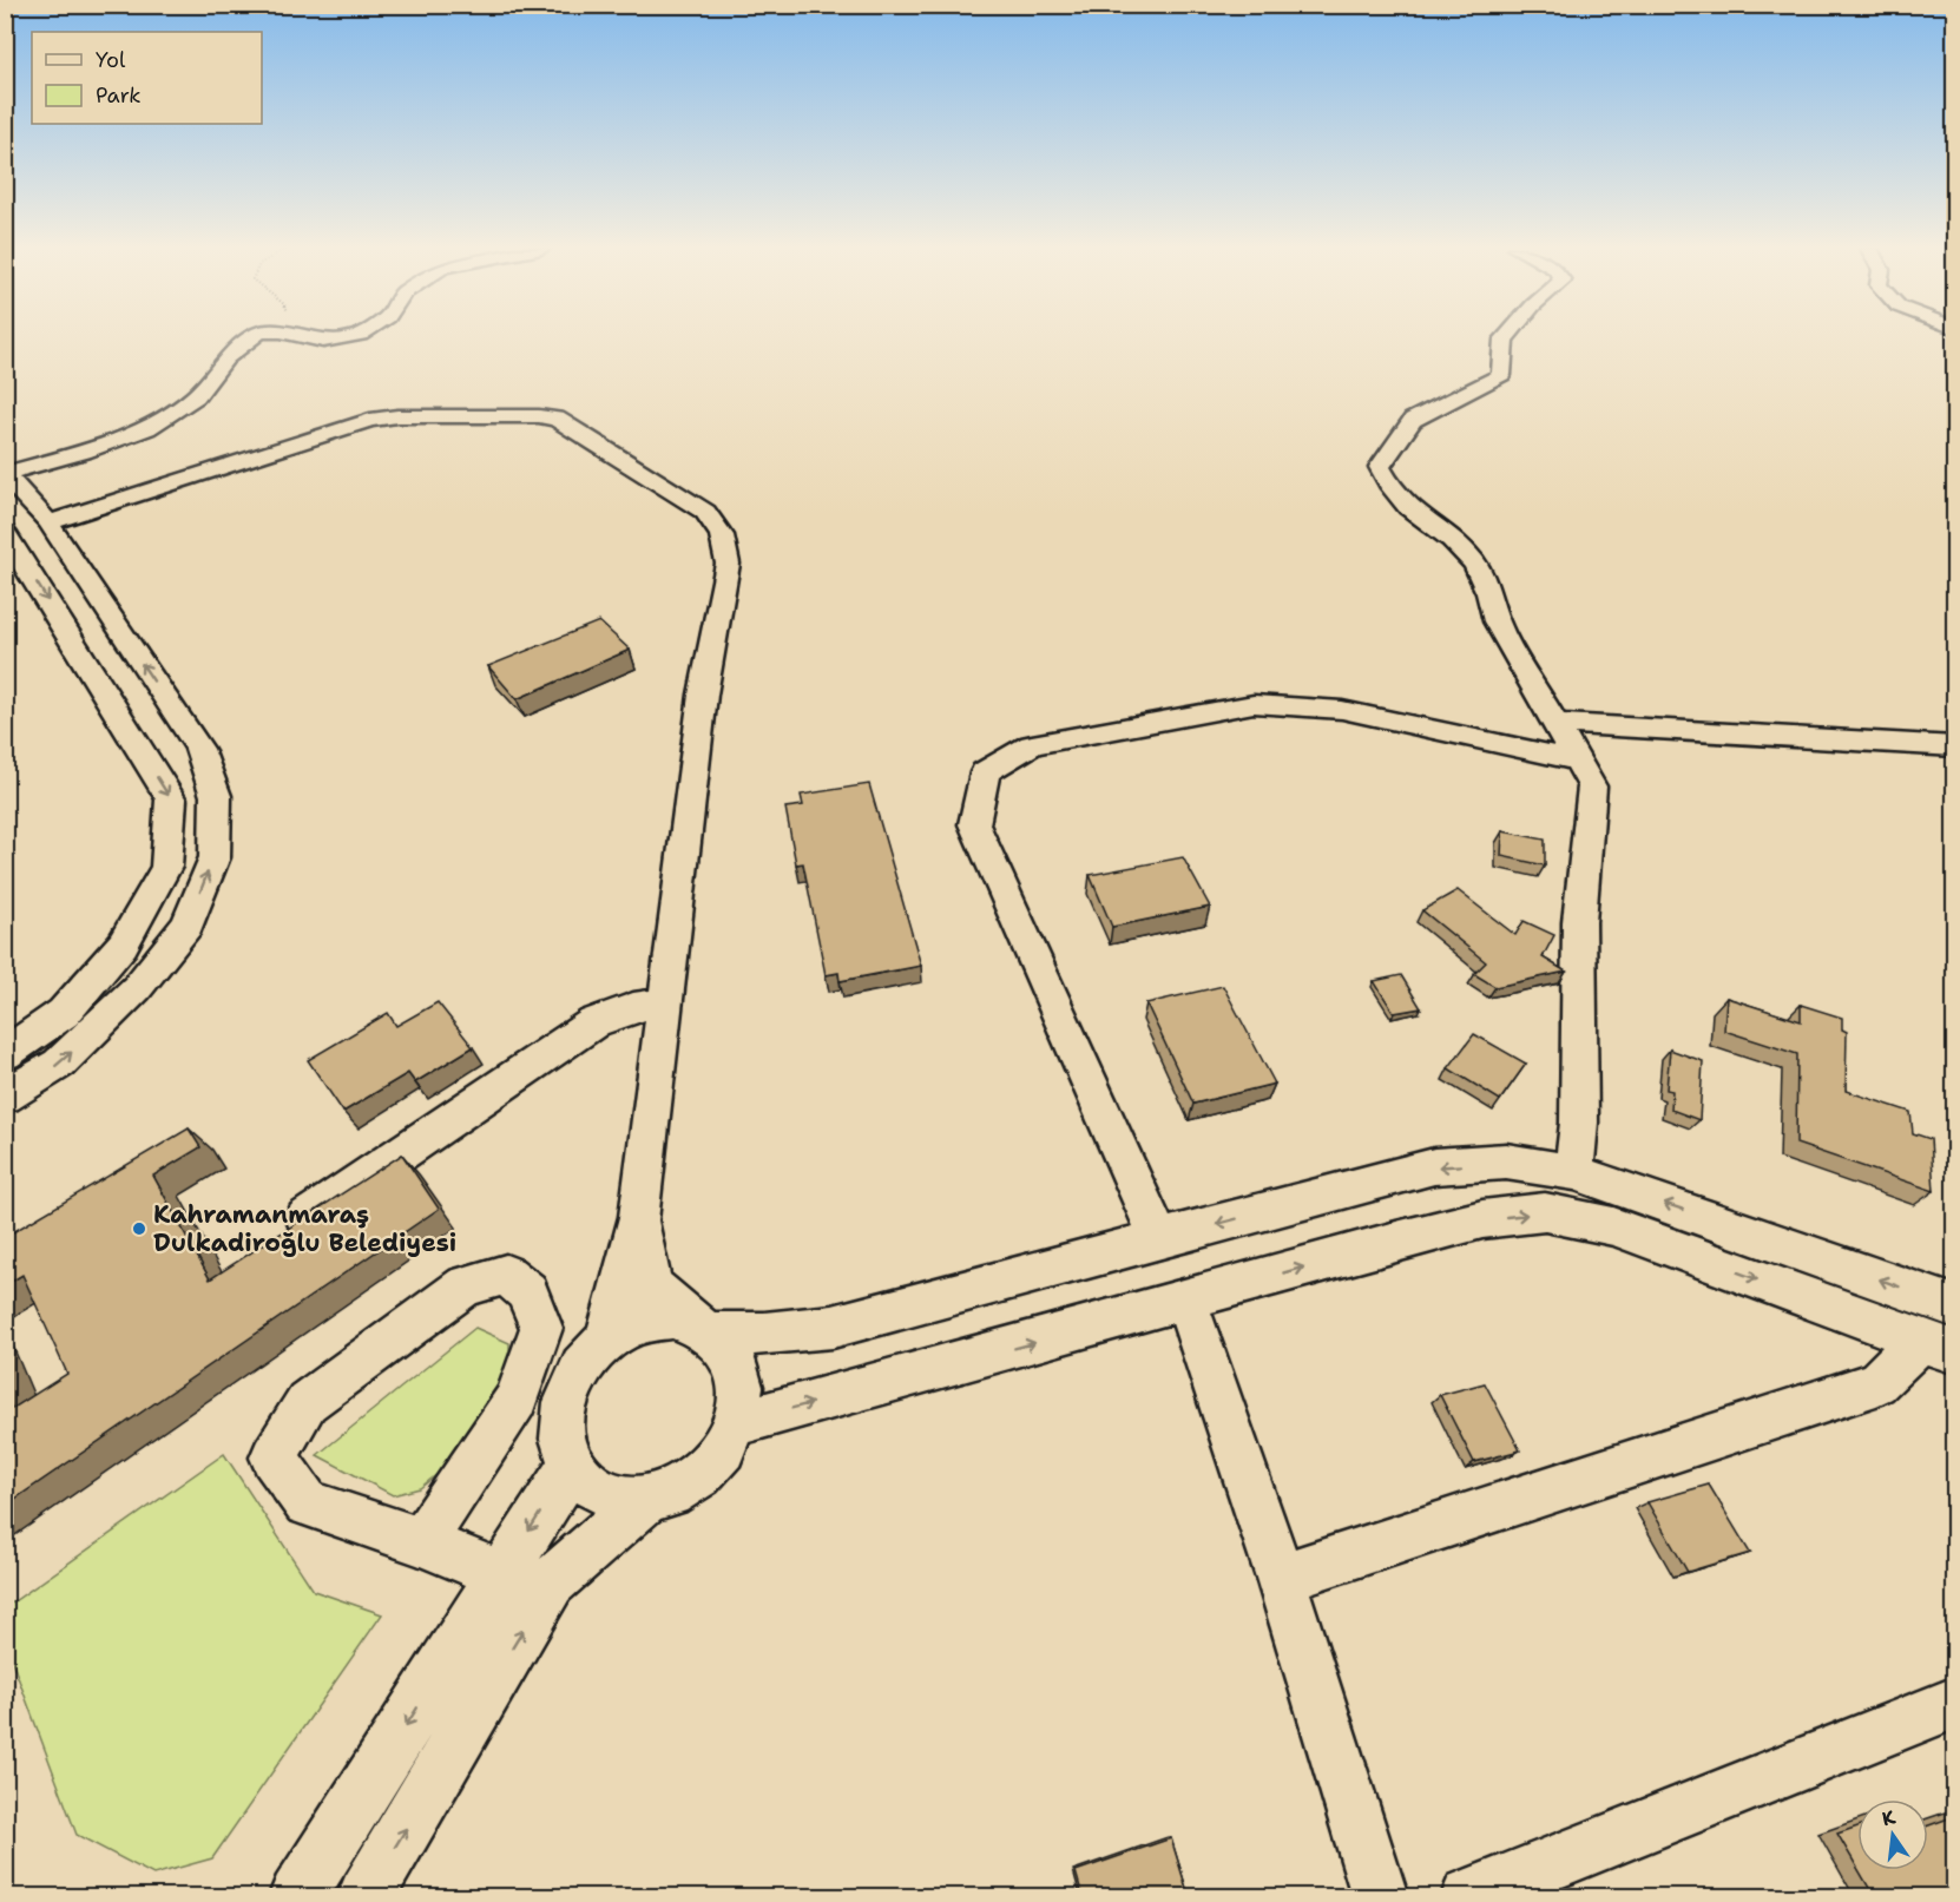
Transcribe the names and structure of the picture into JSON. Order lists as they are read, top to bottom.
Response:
{
  "places": ["Kahramanmaraş Dulkadiroğlu Belediyesi"],
  "legend": ["Yol", "Park"],
  "north": "top"
}
